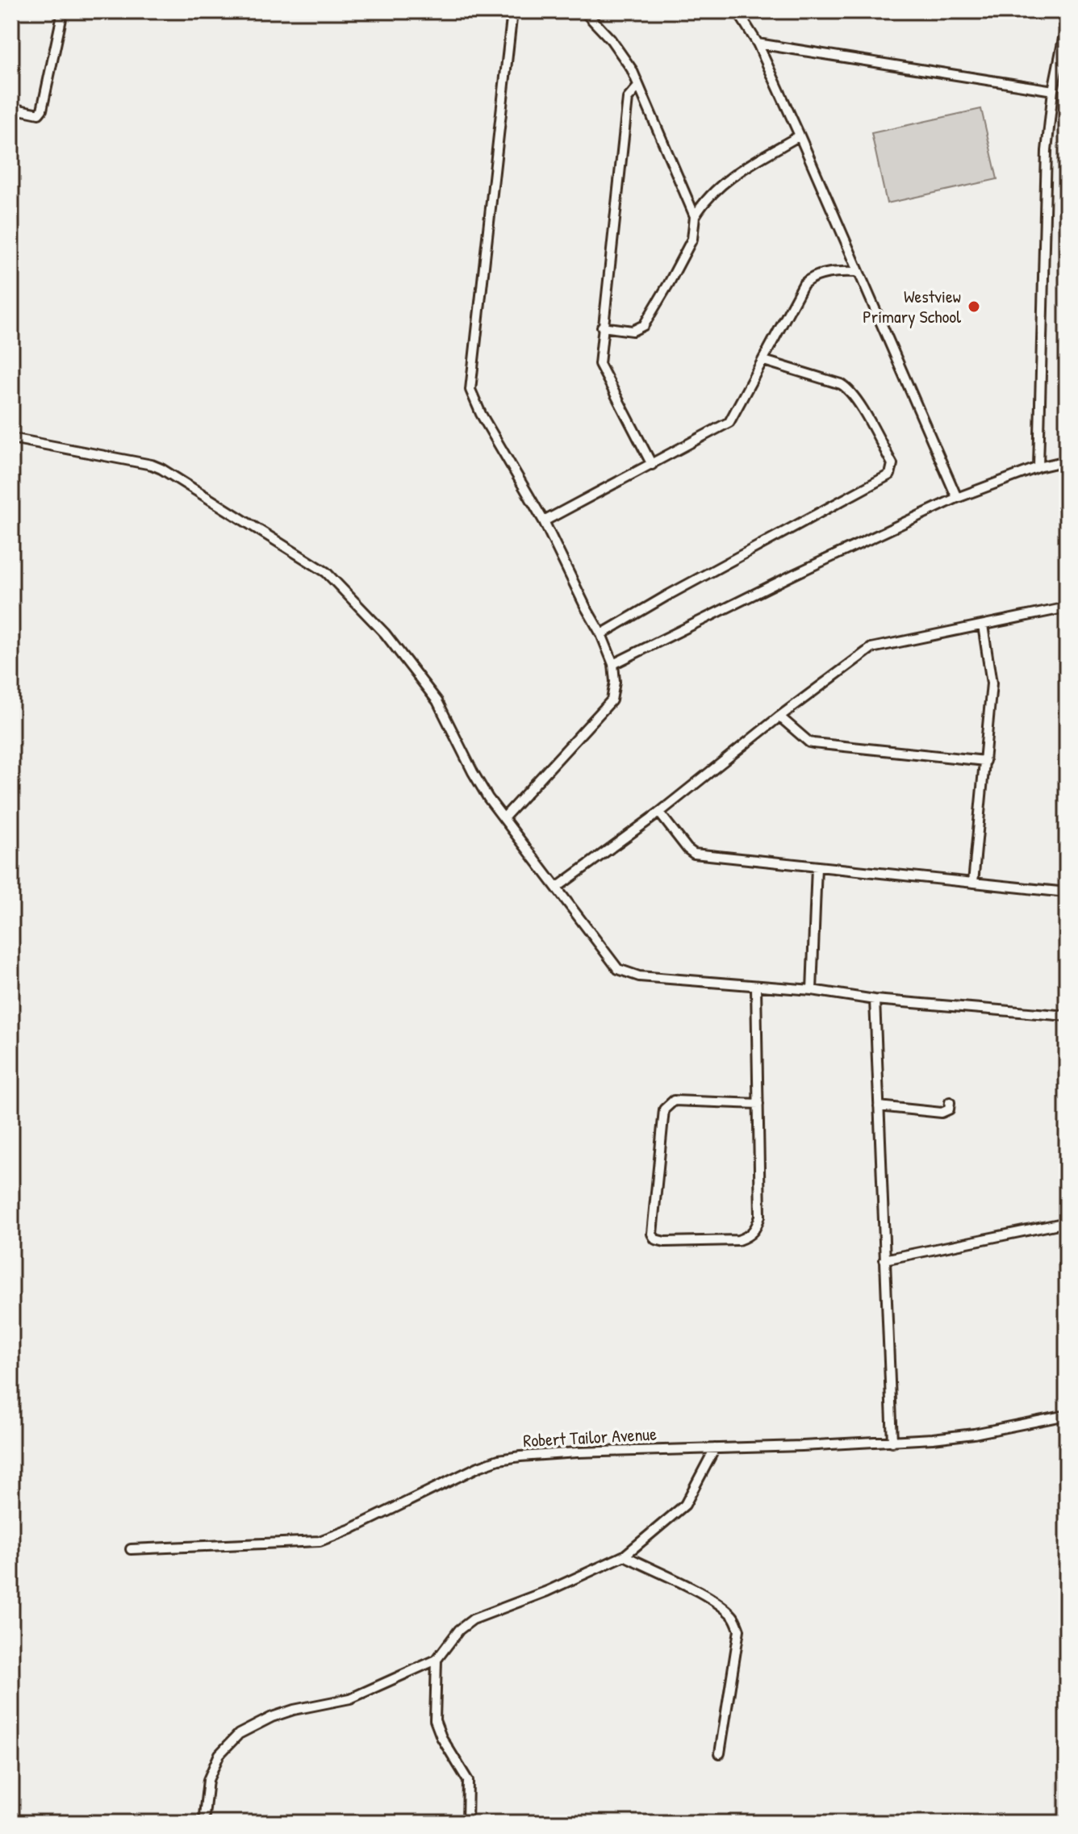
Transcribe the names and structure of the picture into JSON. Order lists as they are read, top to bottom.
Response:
{
  "streets": {
    "street": ["Robert Tailor Avenue"]
  },
  "places": ["Westview Primary School"]
}
